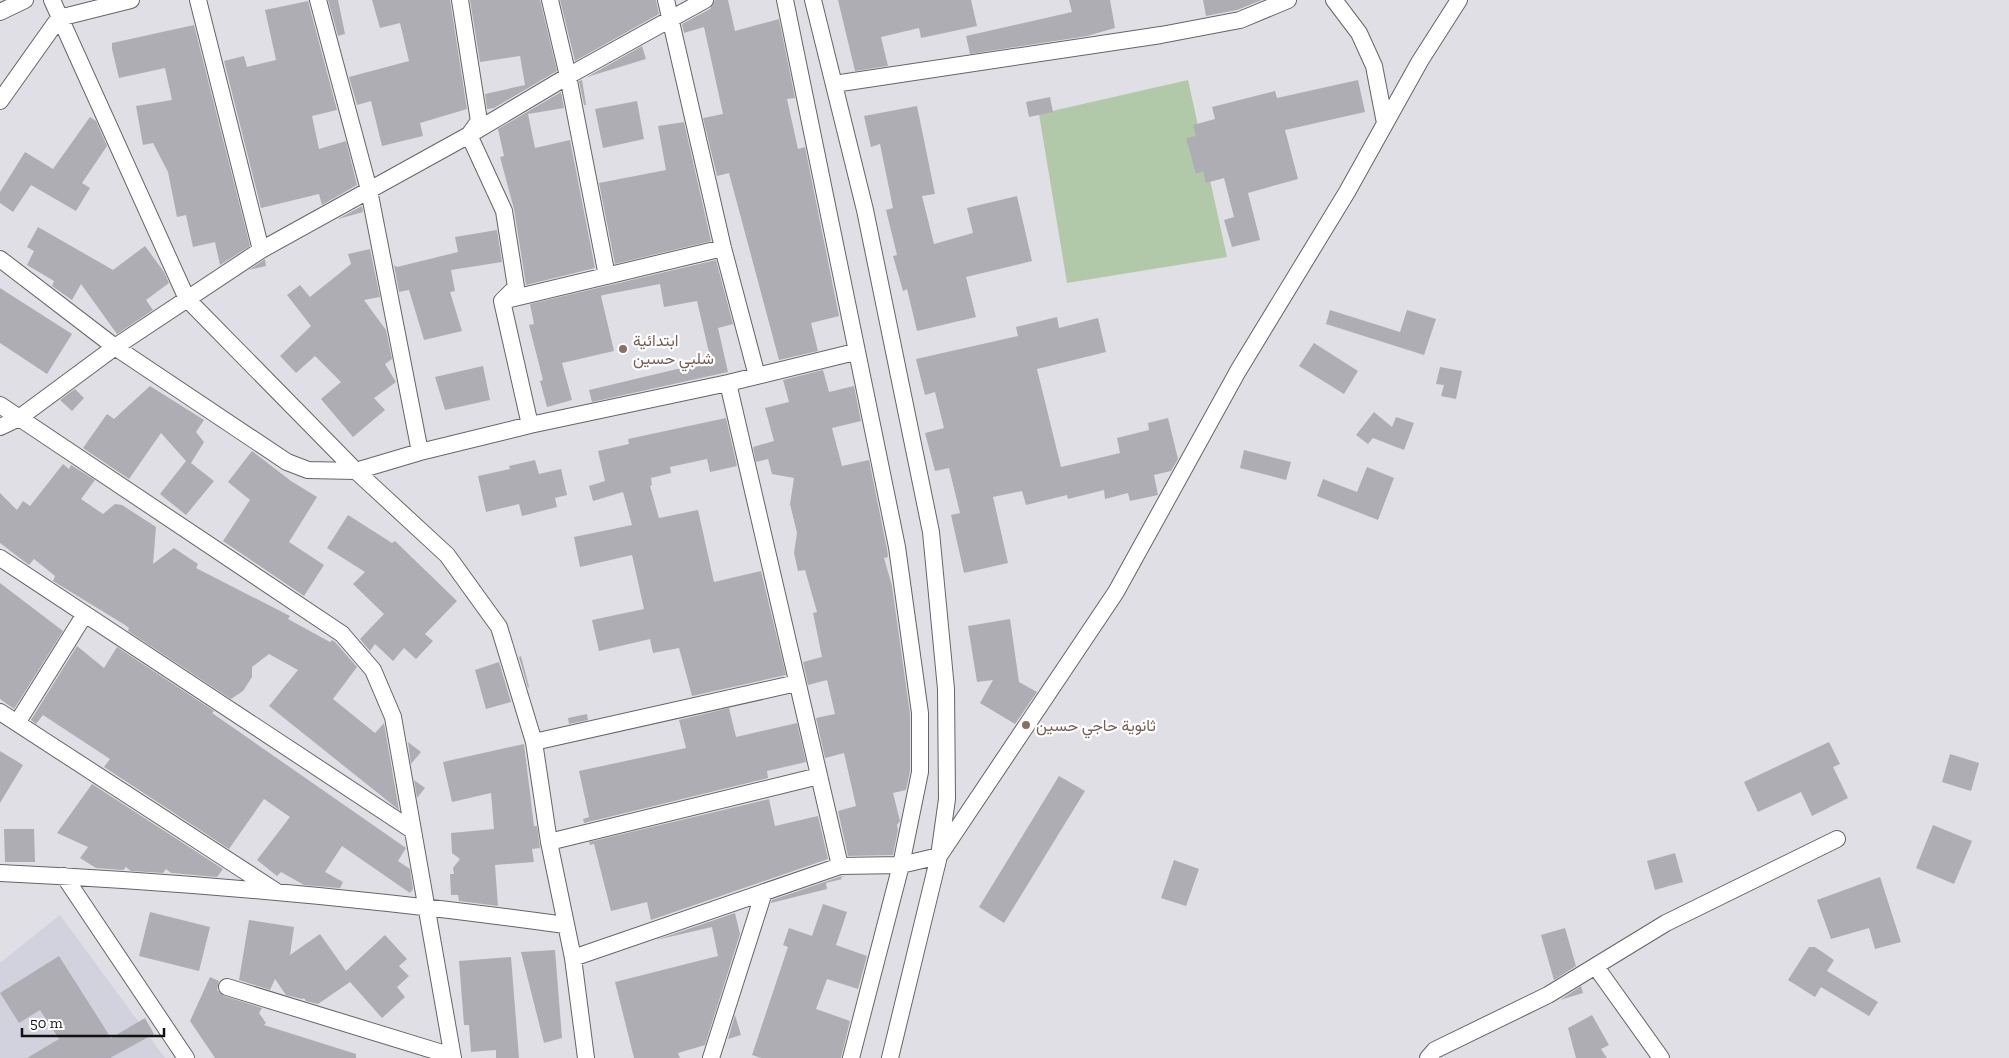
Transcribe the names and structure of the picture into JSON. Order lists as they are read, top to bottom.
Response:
{
  "places": ["ابتدائية شلبي حسين", "ثانوية حاجي حسين"],
  "scale_bar": "50 m"
}
